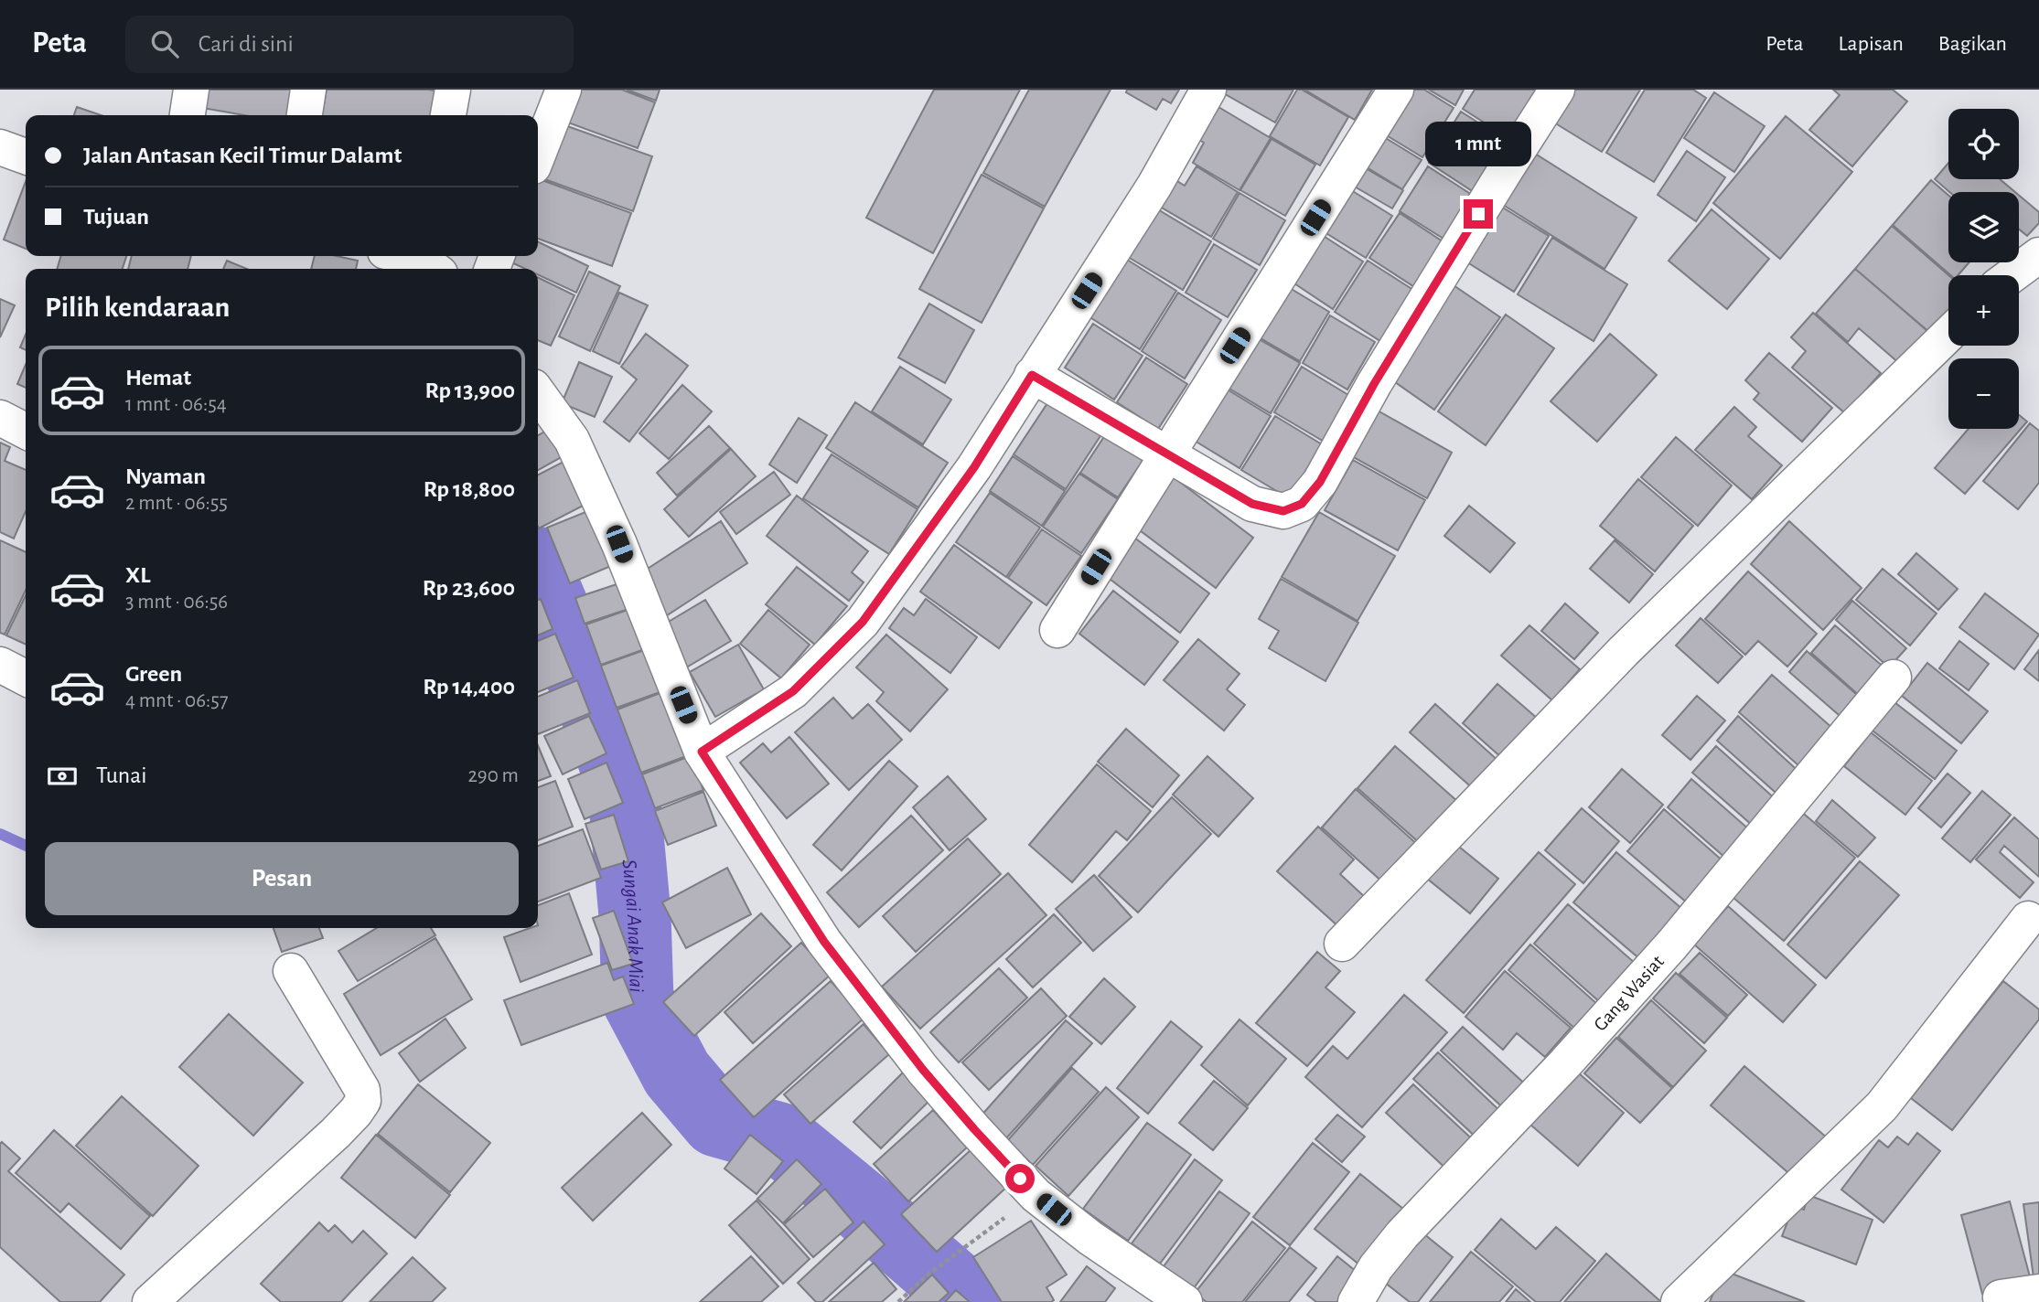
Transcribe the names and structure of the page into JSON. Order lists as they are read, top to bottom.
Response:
{
  "streets": {
    "street": ["Gang Wasiat"]
  },
  "water": ["Sungai Anak Miai"],
  "page": {
    "header": "Peta",
    "search": "Cari di sini",
    "nav": ["Peta", "Lapisan", "Bagikan"],
    "map_buttons": ["+", "−"],
    "banner": ["Jalan Antasan Kecil Timur Dalamt", "Tujuan"],
    "bubble": "1 mnt",
    "heading": "Pilih kendaraan",
    "list": [
      {
        "name": "Hemat",
        "note": "1 mnt · 06:54",
        "value": "Rp 13,900"
      },
      {
        "name": "Nyaman",
        "note": "2 mnt · 06:55",
        "value": "Rp 18,800"
      },
      {
        "name": "XL",
        "note": "3 mnt · 06:56",
        "value": "Rp 23,600"
      },
      {
        "name": "Green",
        "note": "4 mnt · 06:57",
        "value": "Rp 14,400"
      }
    ],
    "pay": ["Tunai", "290 m"],
    "buttons": "Pesan"
  }
}
